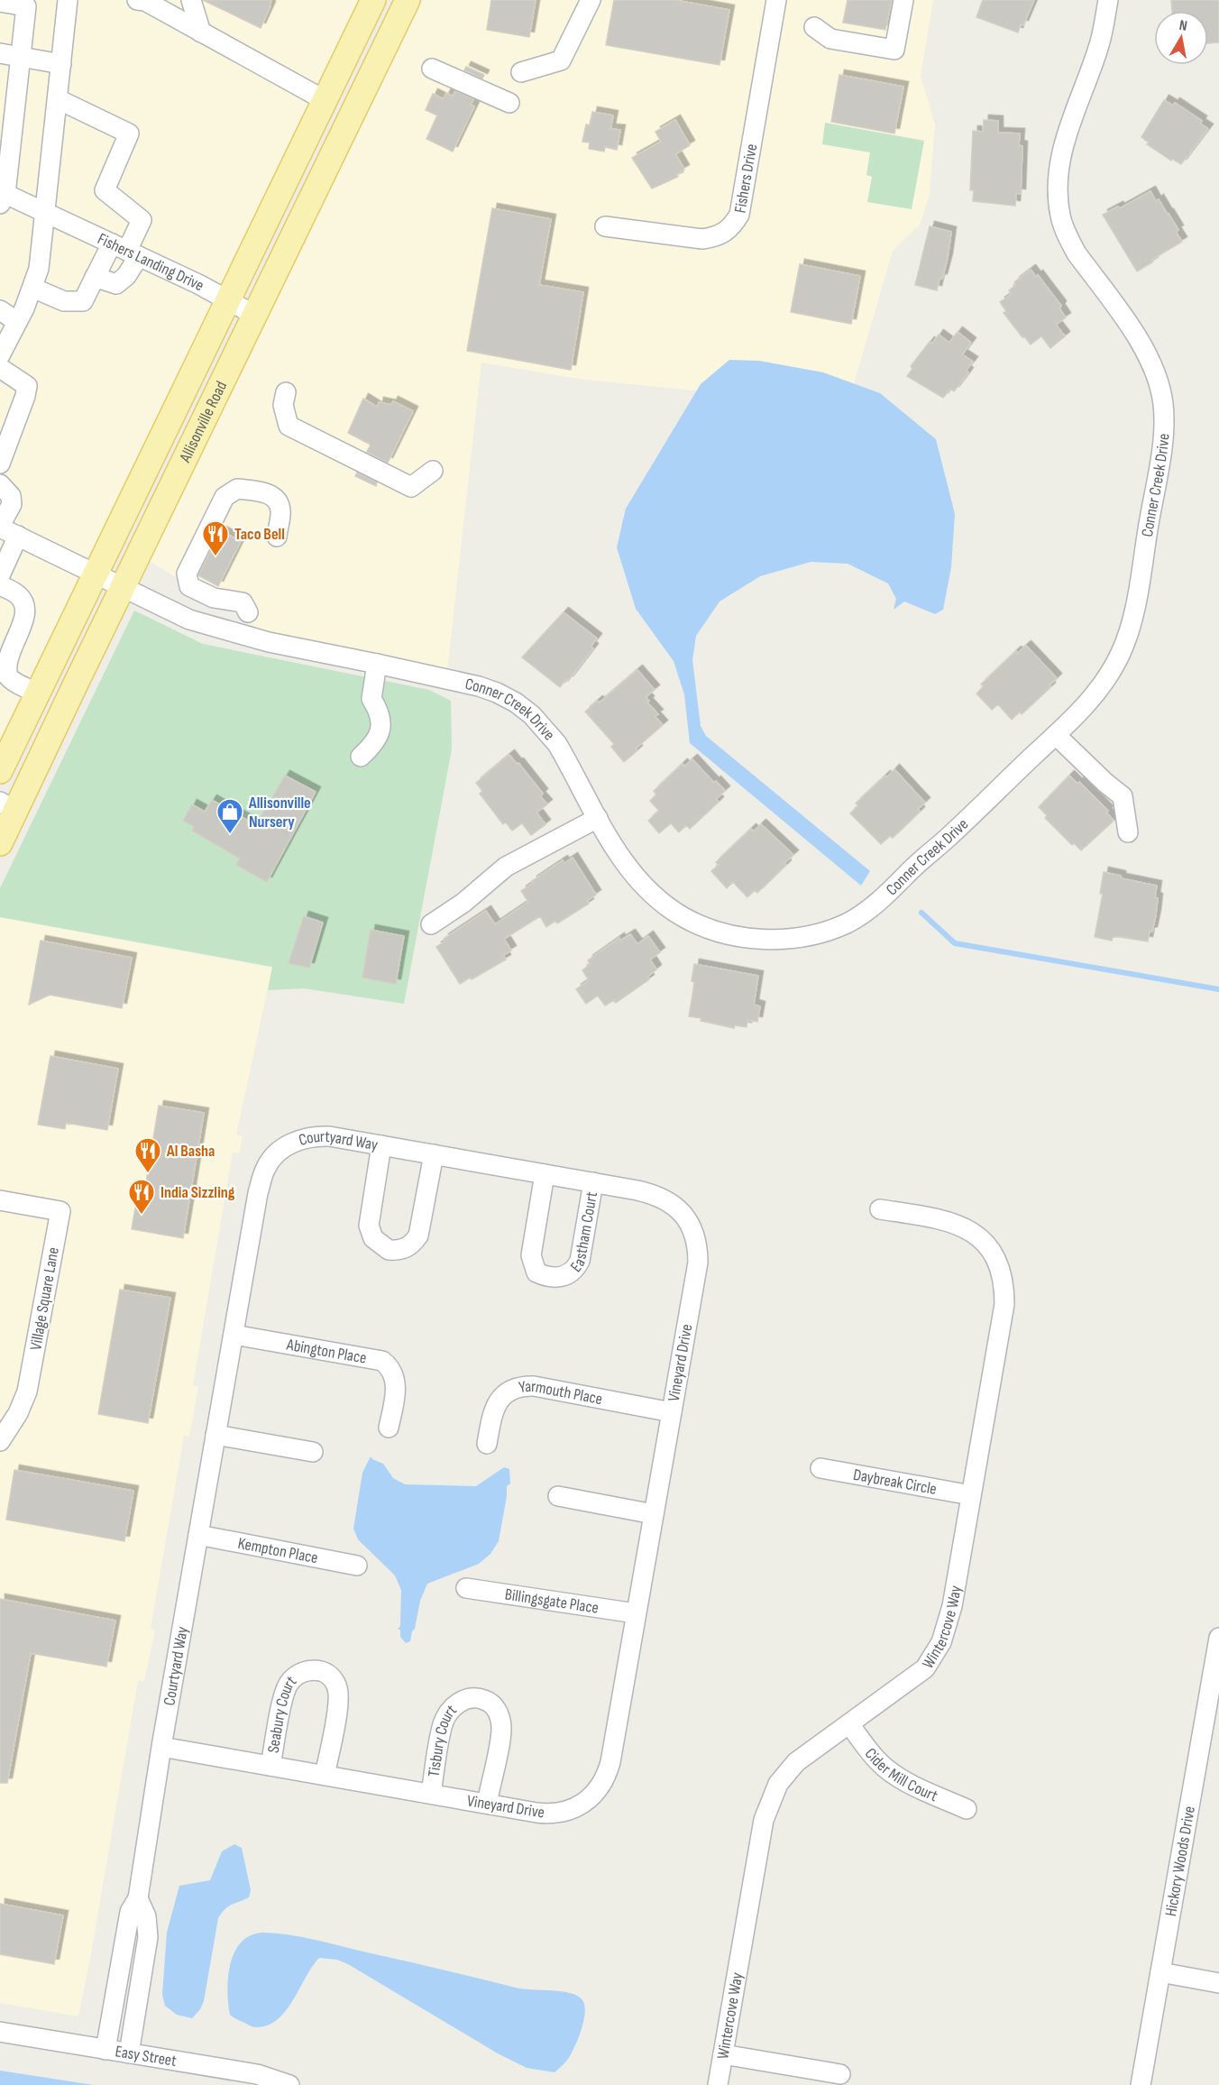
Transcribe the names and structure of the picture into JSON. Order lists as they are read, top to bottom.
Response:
{
  "streets": {
    "main road": ["Allisonville Road"],
    "street": [
      "Fishers Drive",
      "Fishers Landing Drive",
      "Conner Creek Drive",
      "Courtyard Way",
      "Eastham Court",
      "Village Square Lane",
      "Abington Place",
      "Vineyard Drive",
      "Yarmouth Place",
      "Daybreak Circle",
      "Kempton Place",
      "Billingsgate Place",
      "Wintercove Way",
      "Seabury Court",
      "Tisbury Court",
      "Cider Mill Court",
      "Hickory Woods Drive",
      "Easy Street"
    ]
  },
  "crossings": [
    ["Fishers Landing Drive", "Allisonville Road"],
    ["Allisonville Road", "Conner Creek Drive"],
    ["Courtyard Way", "Eastham Court"],
    ["Courtyard Way", "Abington Place"],
    ["Courtyard Way", "Vineyard Drive"],
    ["Courtyard Way", "Kempton Place"],
    ["Courtyard Way", "Easy Street"],
    ["Vineyard Drive", "Yarmouth Place"],
    ["Vineyard Drive", "Billingsgate Place"],
    ["Vineyard Drive", "Seabury Court"],
    ["Vineyard Drive", "Tisbury Court"],
    ["Daybreak Circle", "Wintercove Way"],
    ["Wintercove Way", "Cider Mill Court"]
  ],
  "places": {
    "restaurant": ["Taco Bell", "Al Basha", "India Sizzling"],
    "shop": ["Allisonville Nursery"]
  },
  "north": "top"
}
